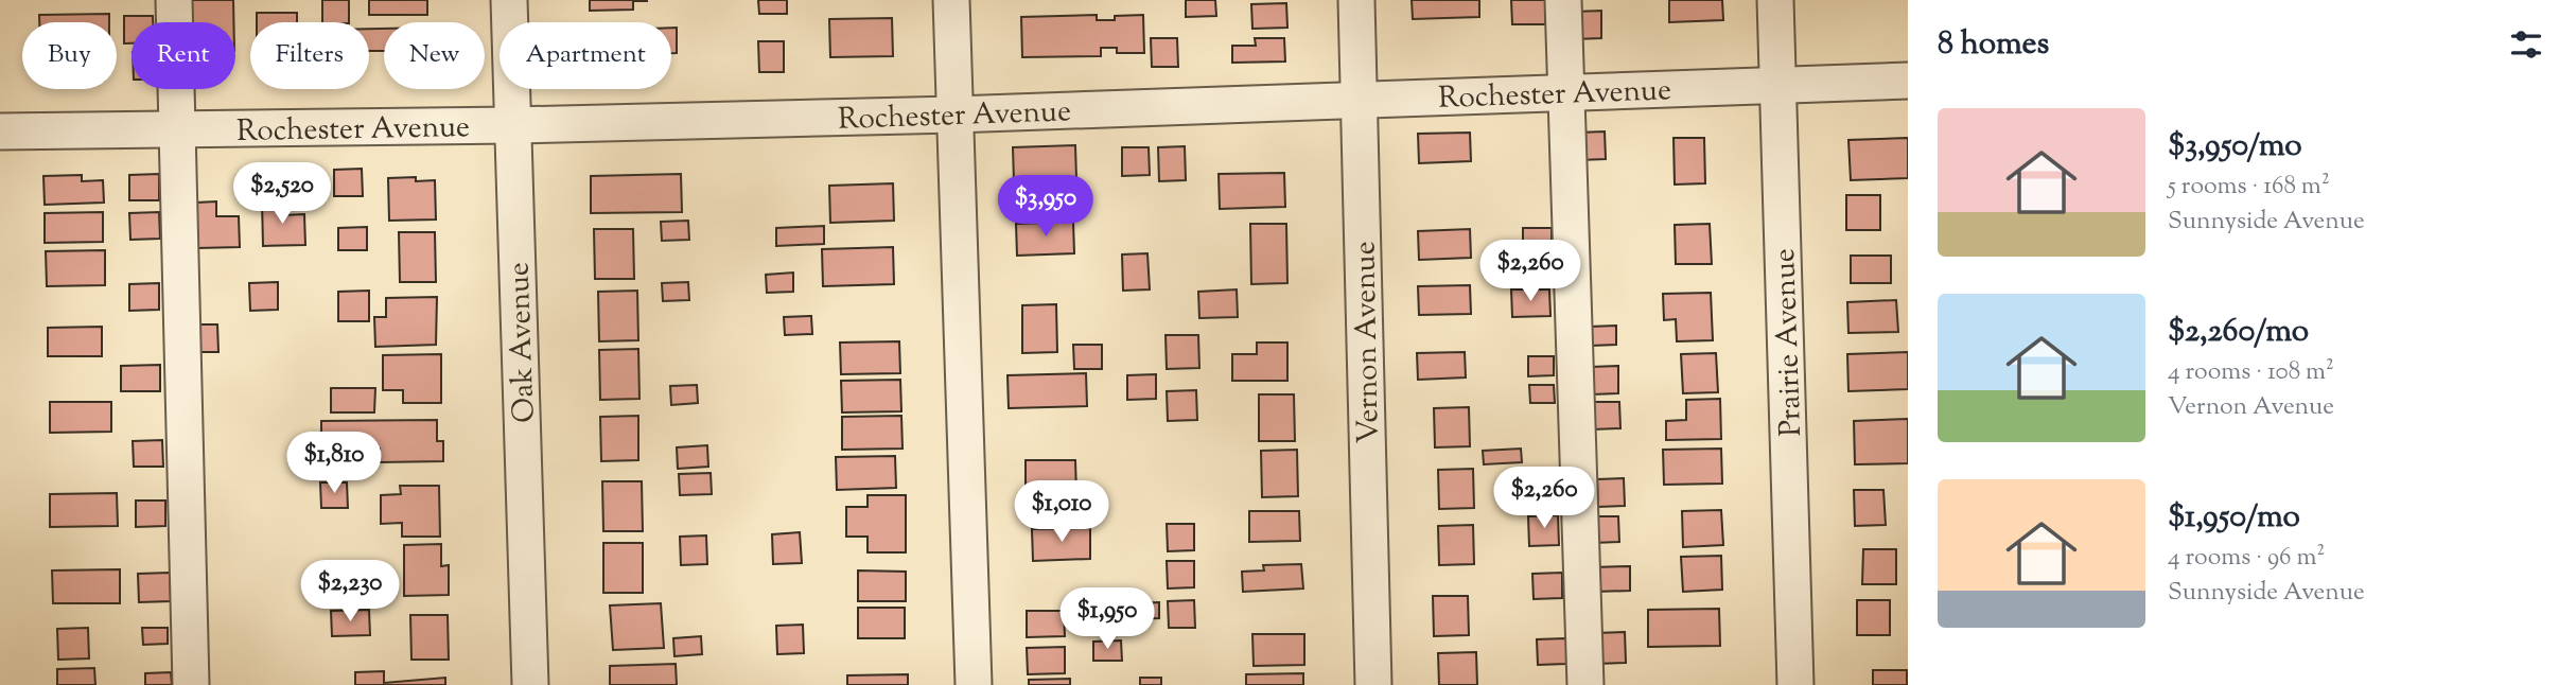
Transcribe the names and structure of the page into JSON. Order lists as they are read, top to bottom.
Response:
{
  "streets": {
    "street": [
      "Rochester Avenue",
      "Oak Avenue",
      "Vernon Avenue",
      "Prairie Avenue"
    ]
  },
  "crossings": [
    ["Rochester Avenue", "Oak Avenue"],
    ["Rochester Avenue", "Vernon Avenue"],
    ["Rochester Avenue", "Prairie Avenue"]
  ],
  "page": {
    "heading": "8 homes",
    "chip": [
      "Buy",
      "Rent",
      "Filters",
      "New",
      "Apartment"
    ],
    "list": [
      {
        "name": "$3,950/mo",
        "note": "5 rooms · 168 m² · Sunnyside Avenue"
      },
      {
        "name": "$2,260/mo",
        "note": "4 rooms · 108 m² · Vernon Avenue"
      },
      {
        "name": "$1,950/mo",
        "note": "4 rooms · 96 m² · Sunnyside Avenue"
      }
    ],
    "price": [
      "$2,520",
      "$3,950",
      "$2,260",
      "$1,810",
      "$2,260",
      "$1,010",
      "$2,230",
      "$1,950"
    ]
  }
}
